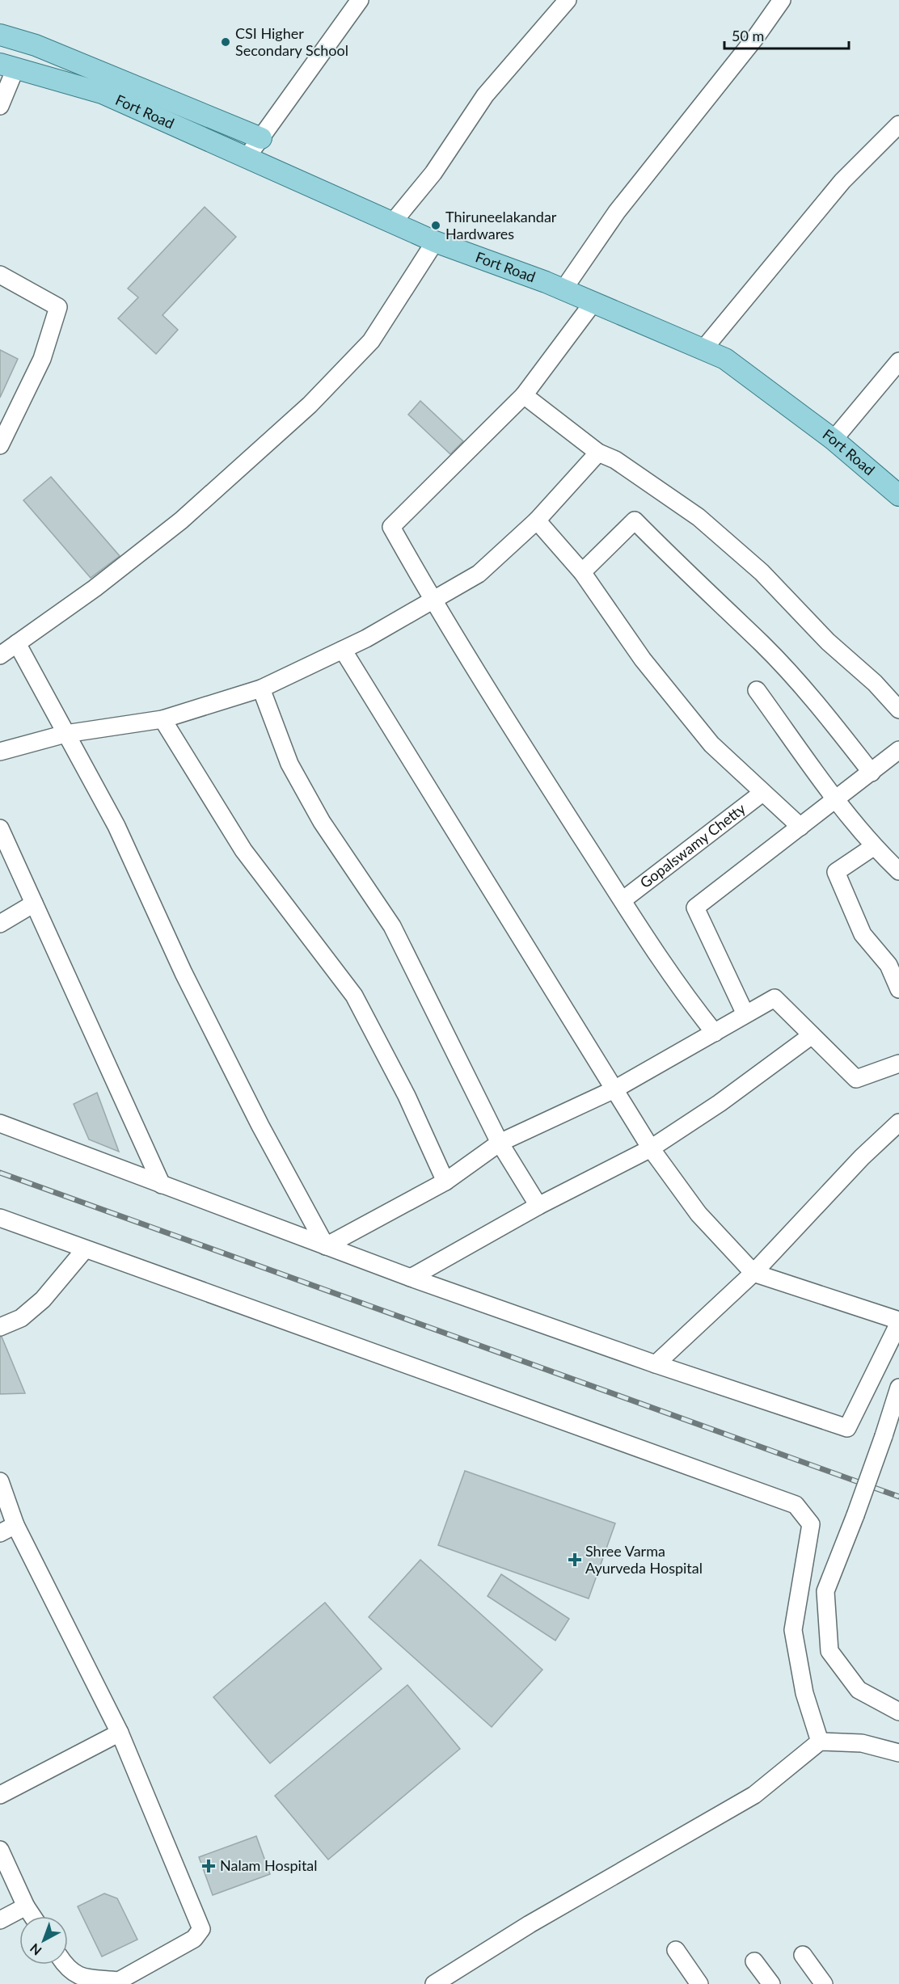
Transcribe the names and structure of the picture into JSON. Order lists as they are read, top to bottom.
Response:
{
  "streets": {
    "main road": ["Fort Road"],
    "street": ["Gopalswamy Chetty"]
  },
  "places": {
    "other": ["CSI Higher Secondary School", "Thiruneelakandar Hardwares"],
    "health": ["Shree Varma Ayurveda Hospital", "Nalam Hospital"]
  },
  "scale_bar": "50 m",
  "north": "bottom left"
}
